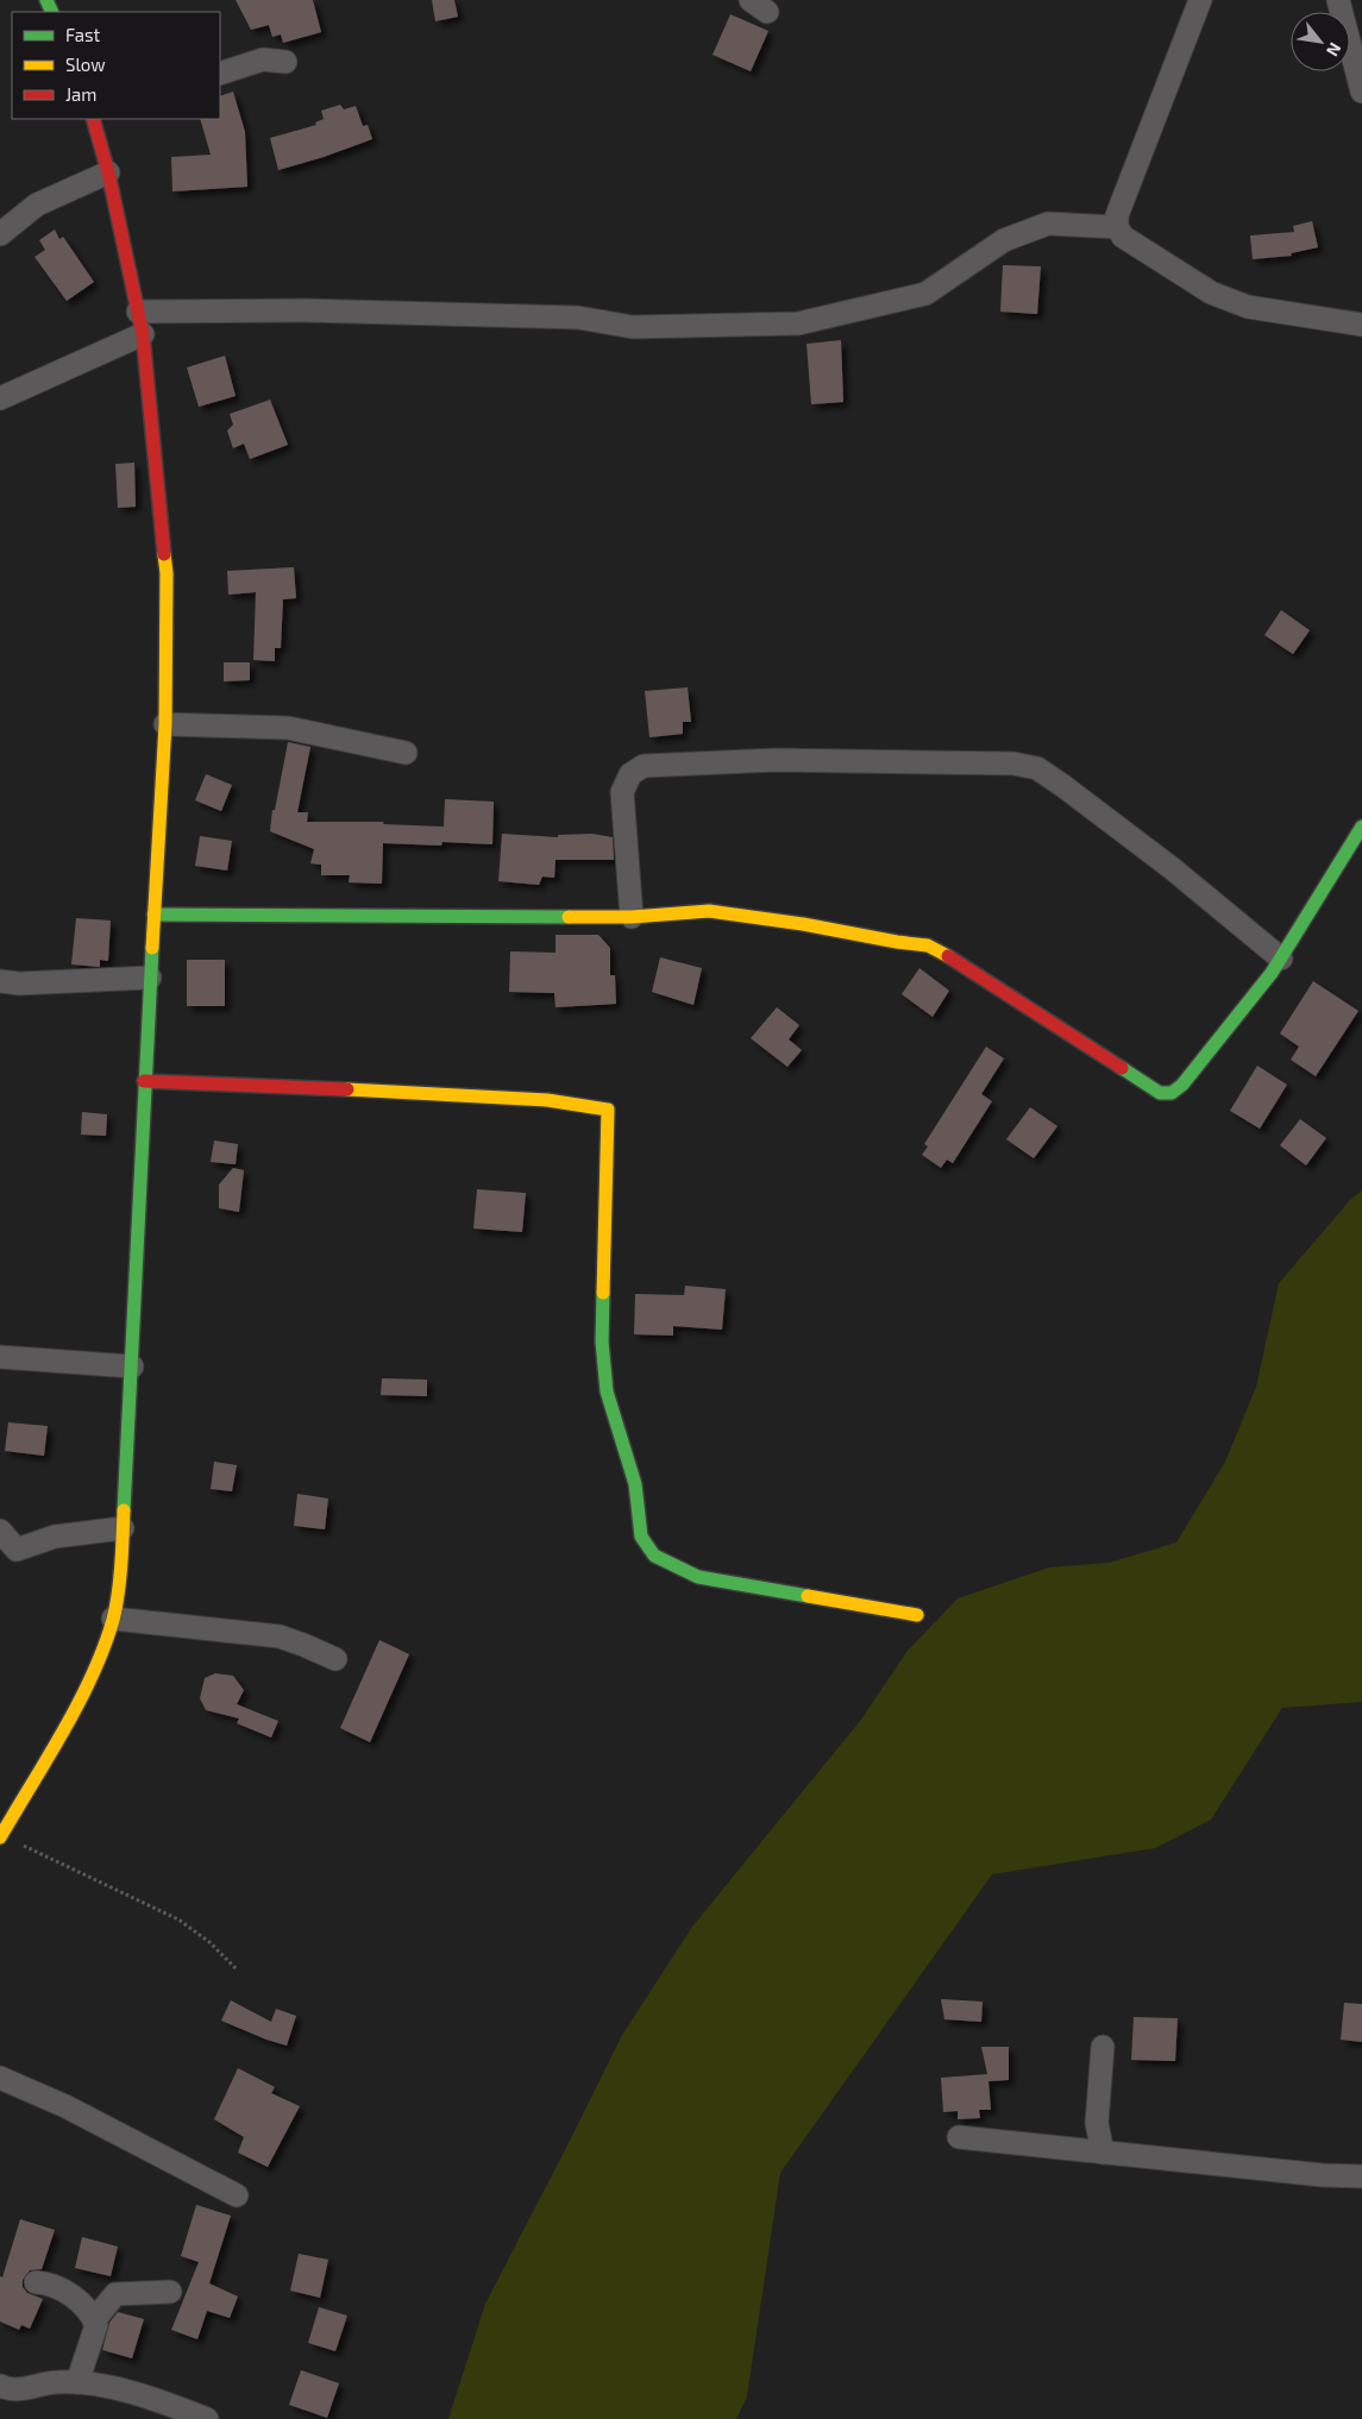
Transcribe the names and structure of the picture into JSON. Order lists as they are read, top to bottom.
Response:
{
  "legend": ["Fast", "Slow", "Jam"],
  "north": "bottom right"
}
